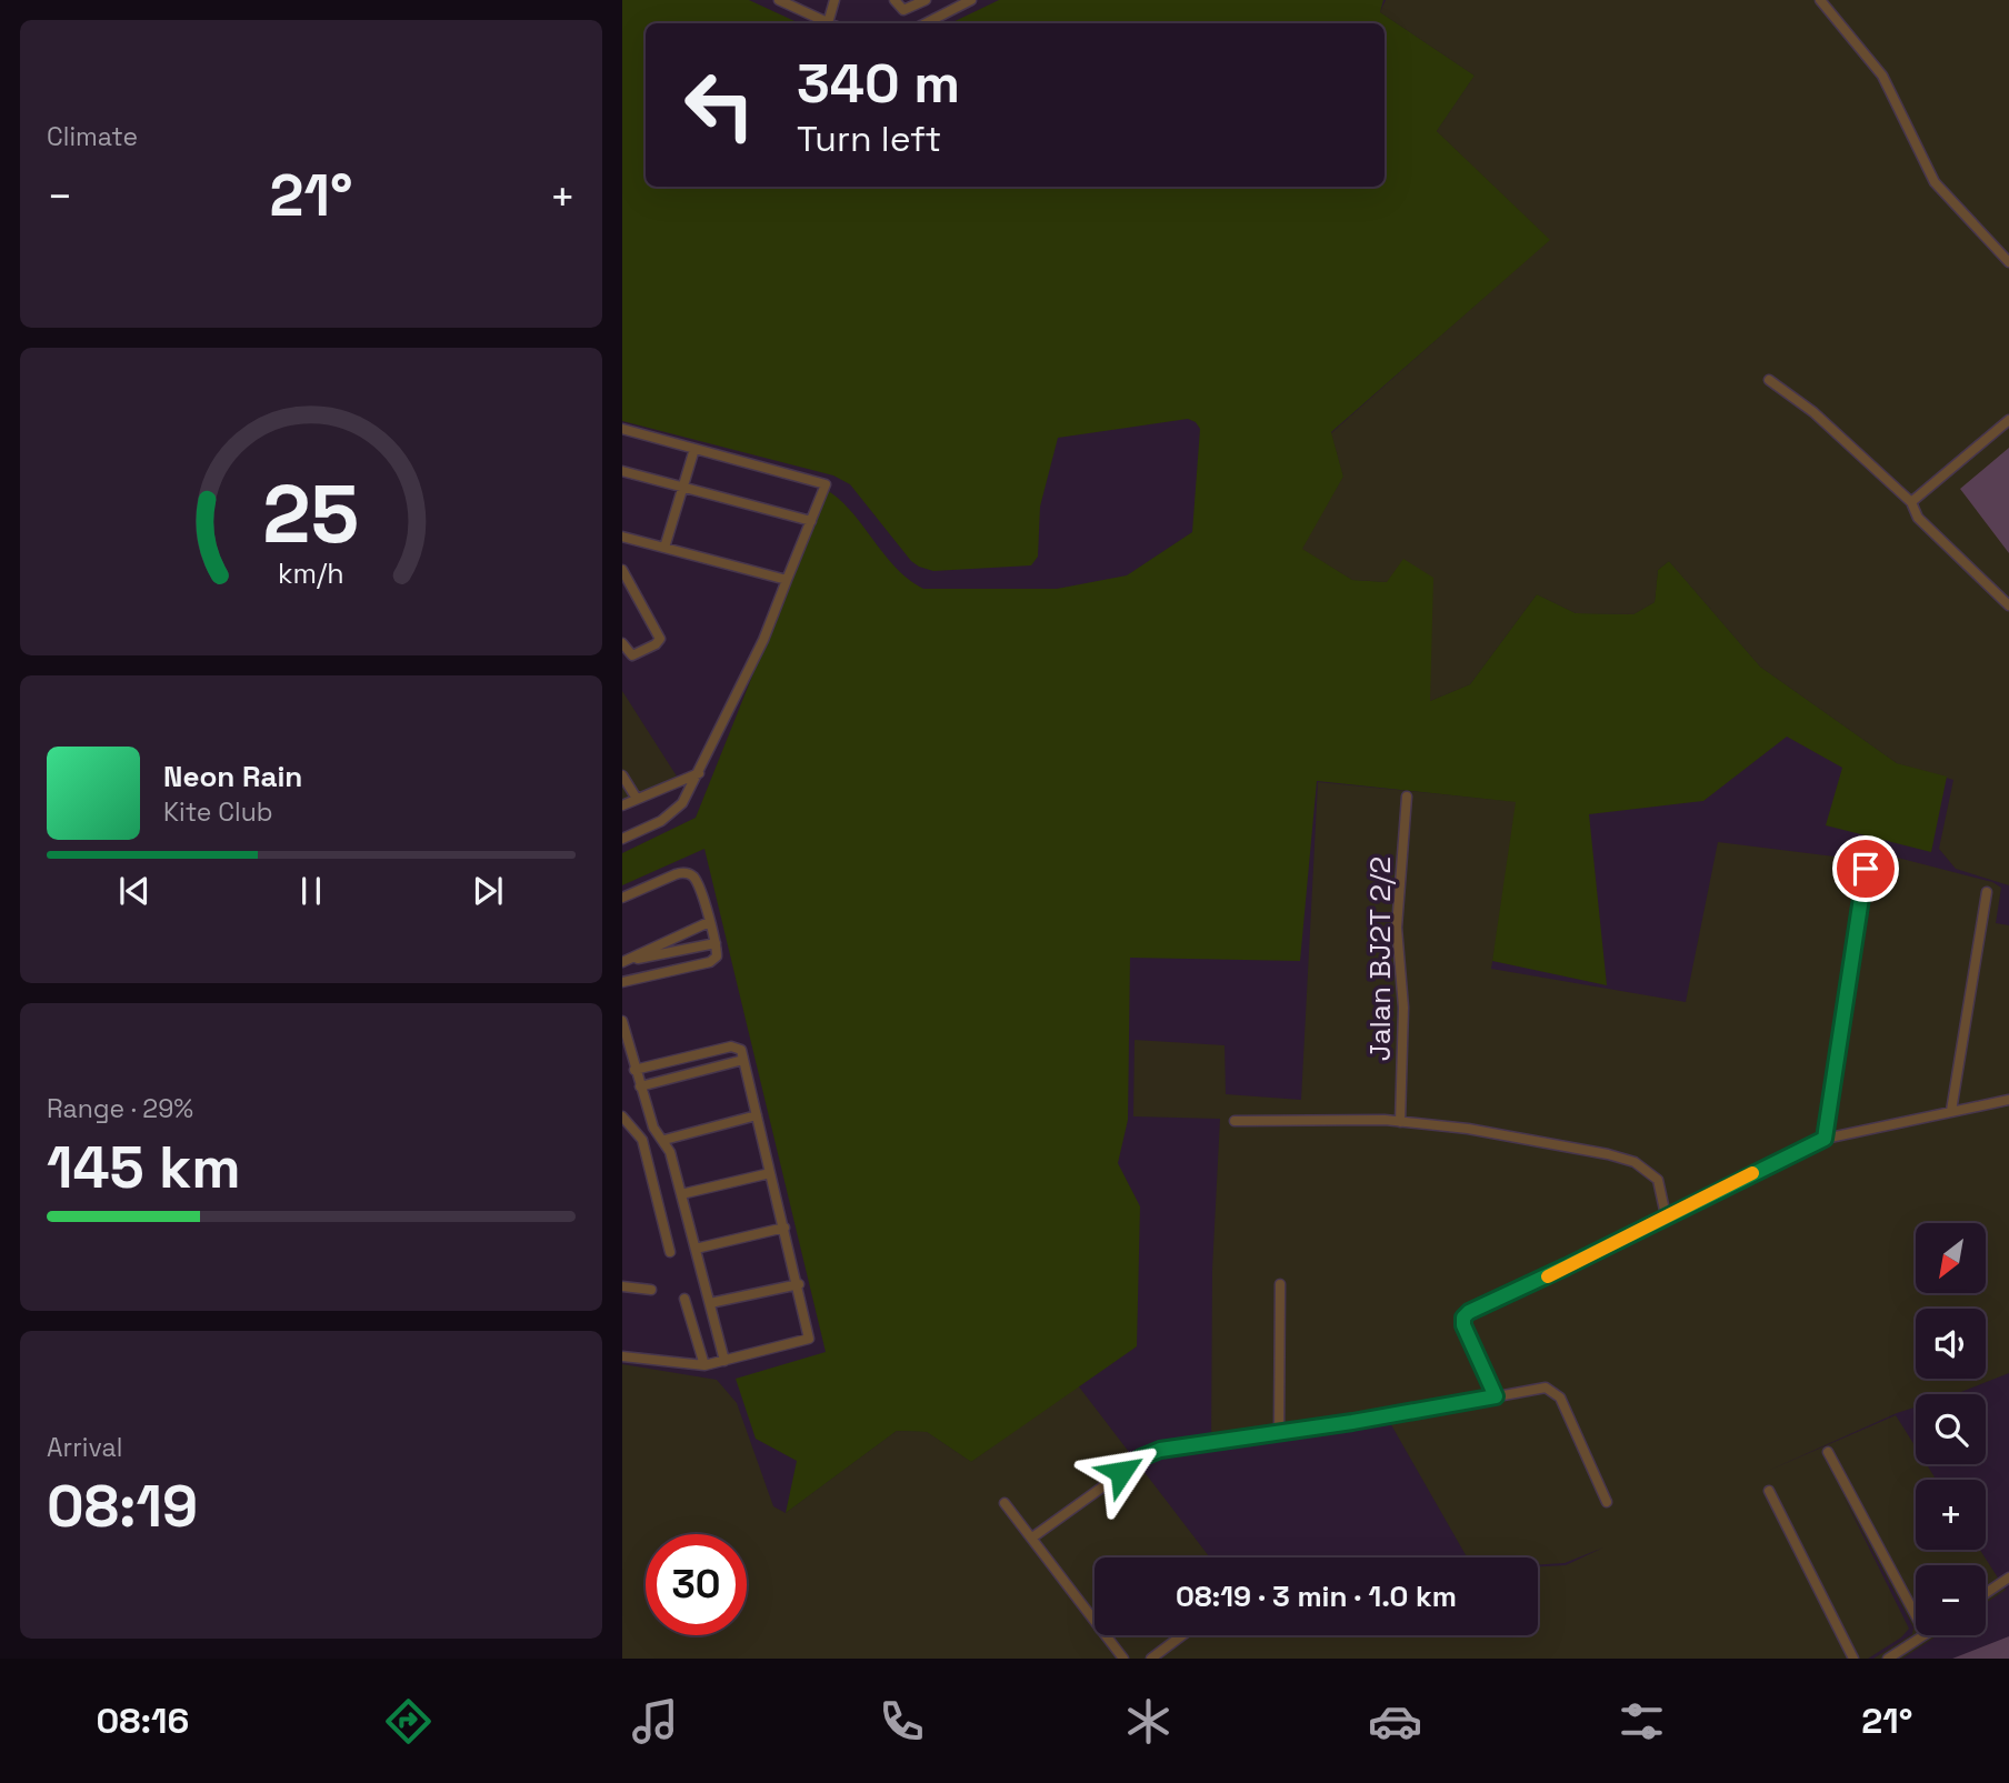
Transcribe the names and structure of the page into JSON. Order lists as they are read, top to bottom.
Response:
{
  "streets": {
    "street": ["Jalan BJ2T 2/2"]
  },
  "north": "bottom left",
  "page": {
    "tile": [
      "Climate",
      ["Range · 29%", "145 km"],
      ["Arrival", "08:19"]
    ],
    "turn": ["340 m", "Turn left"],
    "heat": ["−", "21°", "+"],
    "song": ["Neon Rain", "Kite Club"],
    "map_buttons": ["+", "−"],
    "limit": "30",
    "trip": "08:19 · 3 min · 1.0 km",
    "tabs": ["08:16", "21°"],
    "gauge": ["25", "km/h"]
  }
}
